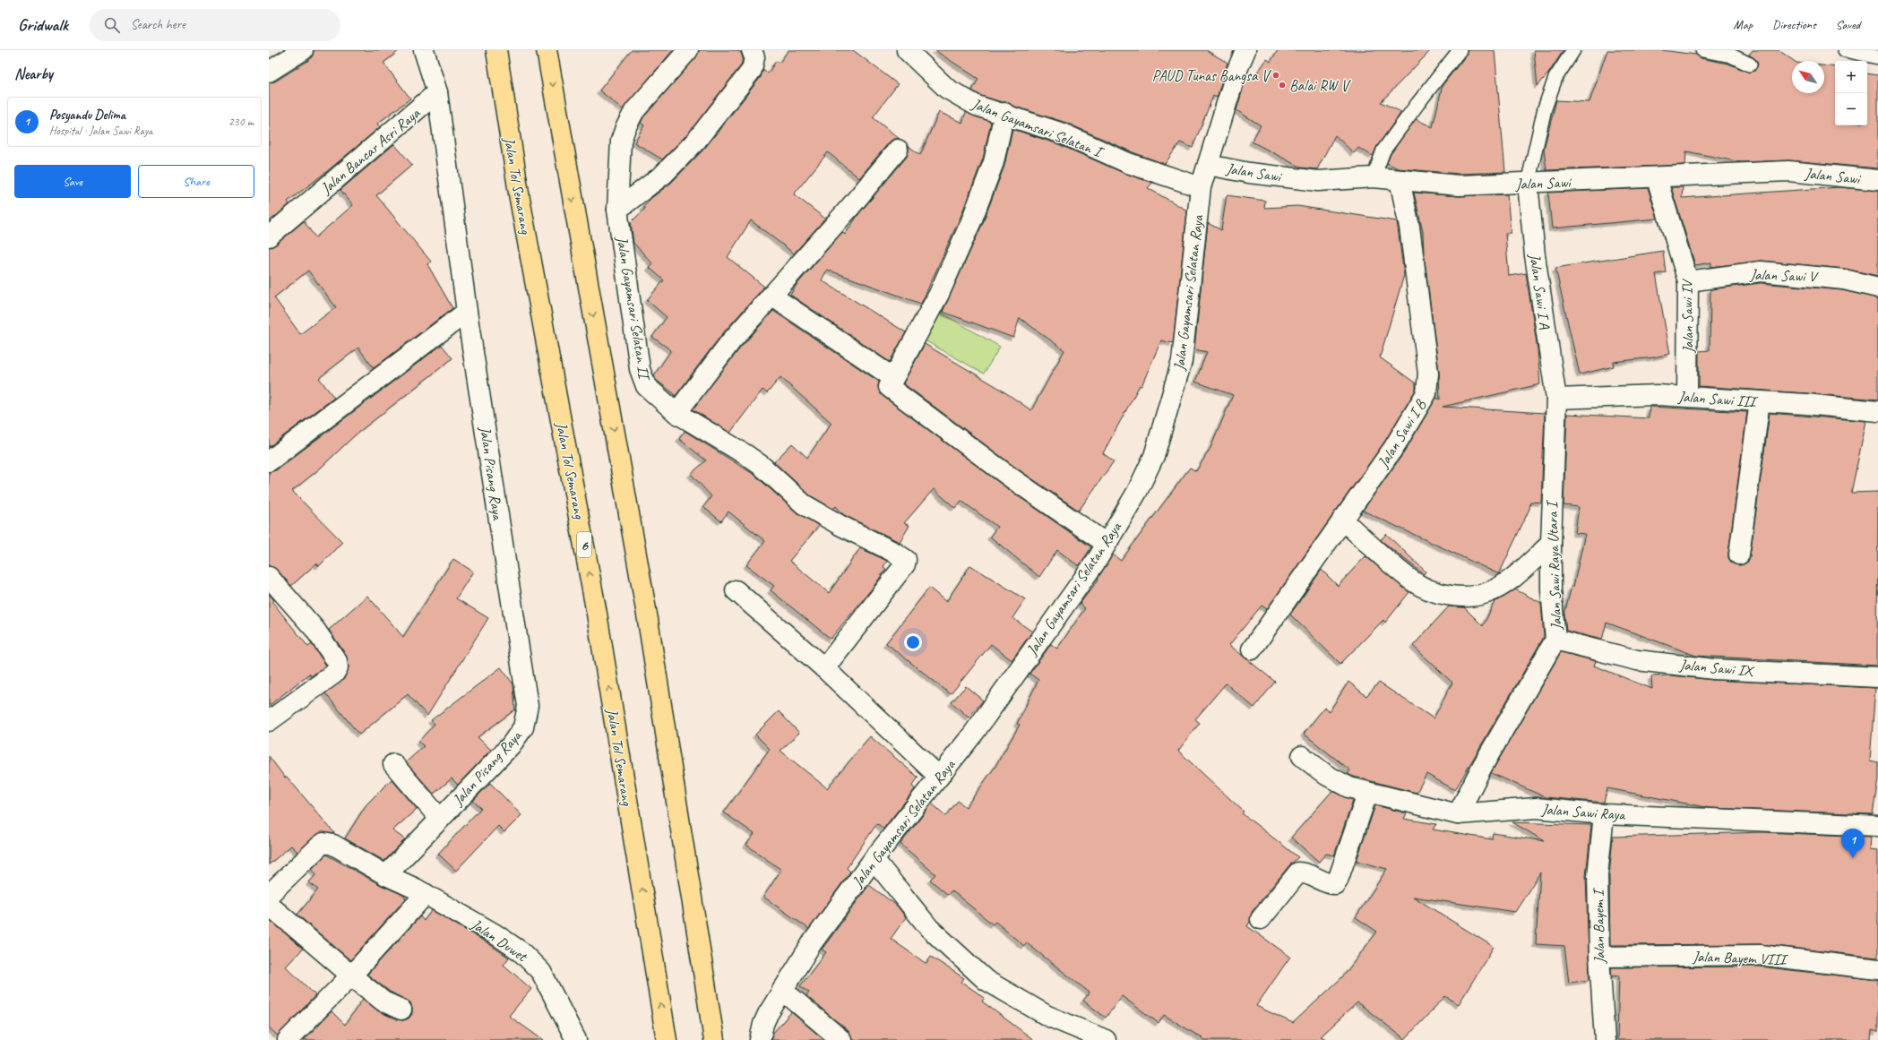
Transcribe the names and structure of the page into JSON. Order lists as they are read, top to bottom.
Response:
{
  "streets": {
    "highway": ["Jalan Tol Semarang", "6"],
    "street": [
      "Jalan Gayamsari Selatan I",
      "Jalan Bancar Asri Raya",
      "Jalan Sawi",
      "Jalan Sawi V",
      "Jalan Sawi I A",
      "Jalan Gayamsari Selatan Raya",
      "Jalan Gayamsari Selatan II",
      "Jalan Sawi IV",
      "Jalan Sawi III",
      "Jalan Sawi I B",
      "Jalan Pisang Raya",
      "Jalan Sawi Raya Utara I",
      "Jalan Sawi IX",
      "Jalan Sawi Raya",
      "Jalan Bayem I",
      "Jalan Duwet",
      "Jalan Bayem VIII"
    ]
  },
  "crossings": [
    ["Jalan Gayamsari Selatan I", "Jalan Gayamsari Selatan Raya"],
    ["Jalan Bancar Asri Raya", "Jalan Pisang Raya"],
    ["Jalan Sawi", "Jalan Sawi I A"],
    ["Jalan Sawi", "Jalan Gayamsari Selatan Raya"],
    ["Jalan Sawi", "Jalan Sawi IV"],
    ["Jalan Sawi", "Jalan Sawi I B"],
    ["Jalan Sawi V", "Jalan Sawi IV"],
    ["Jalan Sawi I A", "Jalan Sawi III"],
    ["Jalan Sawi I A", "Jalan Sawi Raya Utara I"],
    ["Jalan Sawi IV", "Jalan Sawi III"],
    ["Jalan Sawi III", "Jalan Sawi Raya Utara I"],
    ["Jalan Pisang Raya", "Jalan Duwet"],
    ["Jalan Sawi Raya Utara I", "Jalan Sawi IX"],
    ["Jalan Sawi Raya Utara I", "Jalan Sawi Raya"],
    ["Jalan Sawi Raya", "Jalan Bayem I"],
    ["Jalan Bayem I", "Jalan Bayem VIII"]
  ],
  "places": ["PAUD Tunas Bangsa V", "Balai RW V"],
  "north": "top left",
  "page": {
    "header": "Gridwalk",
    "search": "Search here",
    "nav": ["Map", "Directions", "Saved"],
    "heading": "Nearby",
    "map_buttons": ["+", "−"],
    "list": [
      {
        "mark": "1",
        "name": "Posyandu Delima",
        "note": "Hospital · Jalan Sawi Raya",
        "value": "230 m"
      }
    ],
    "buttons": ["Save", "Share"],
    "pins": "1"
  }
}
